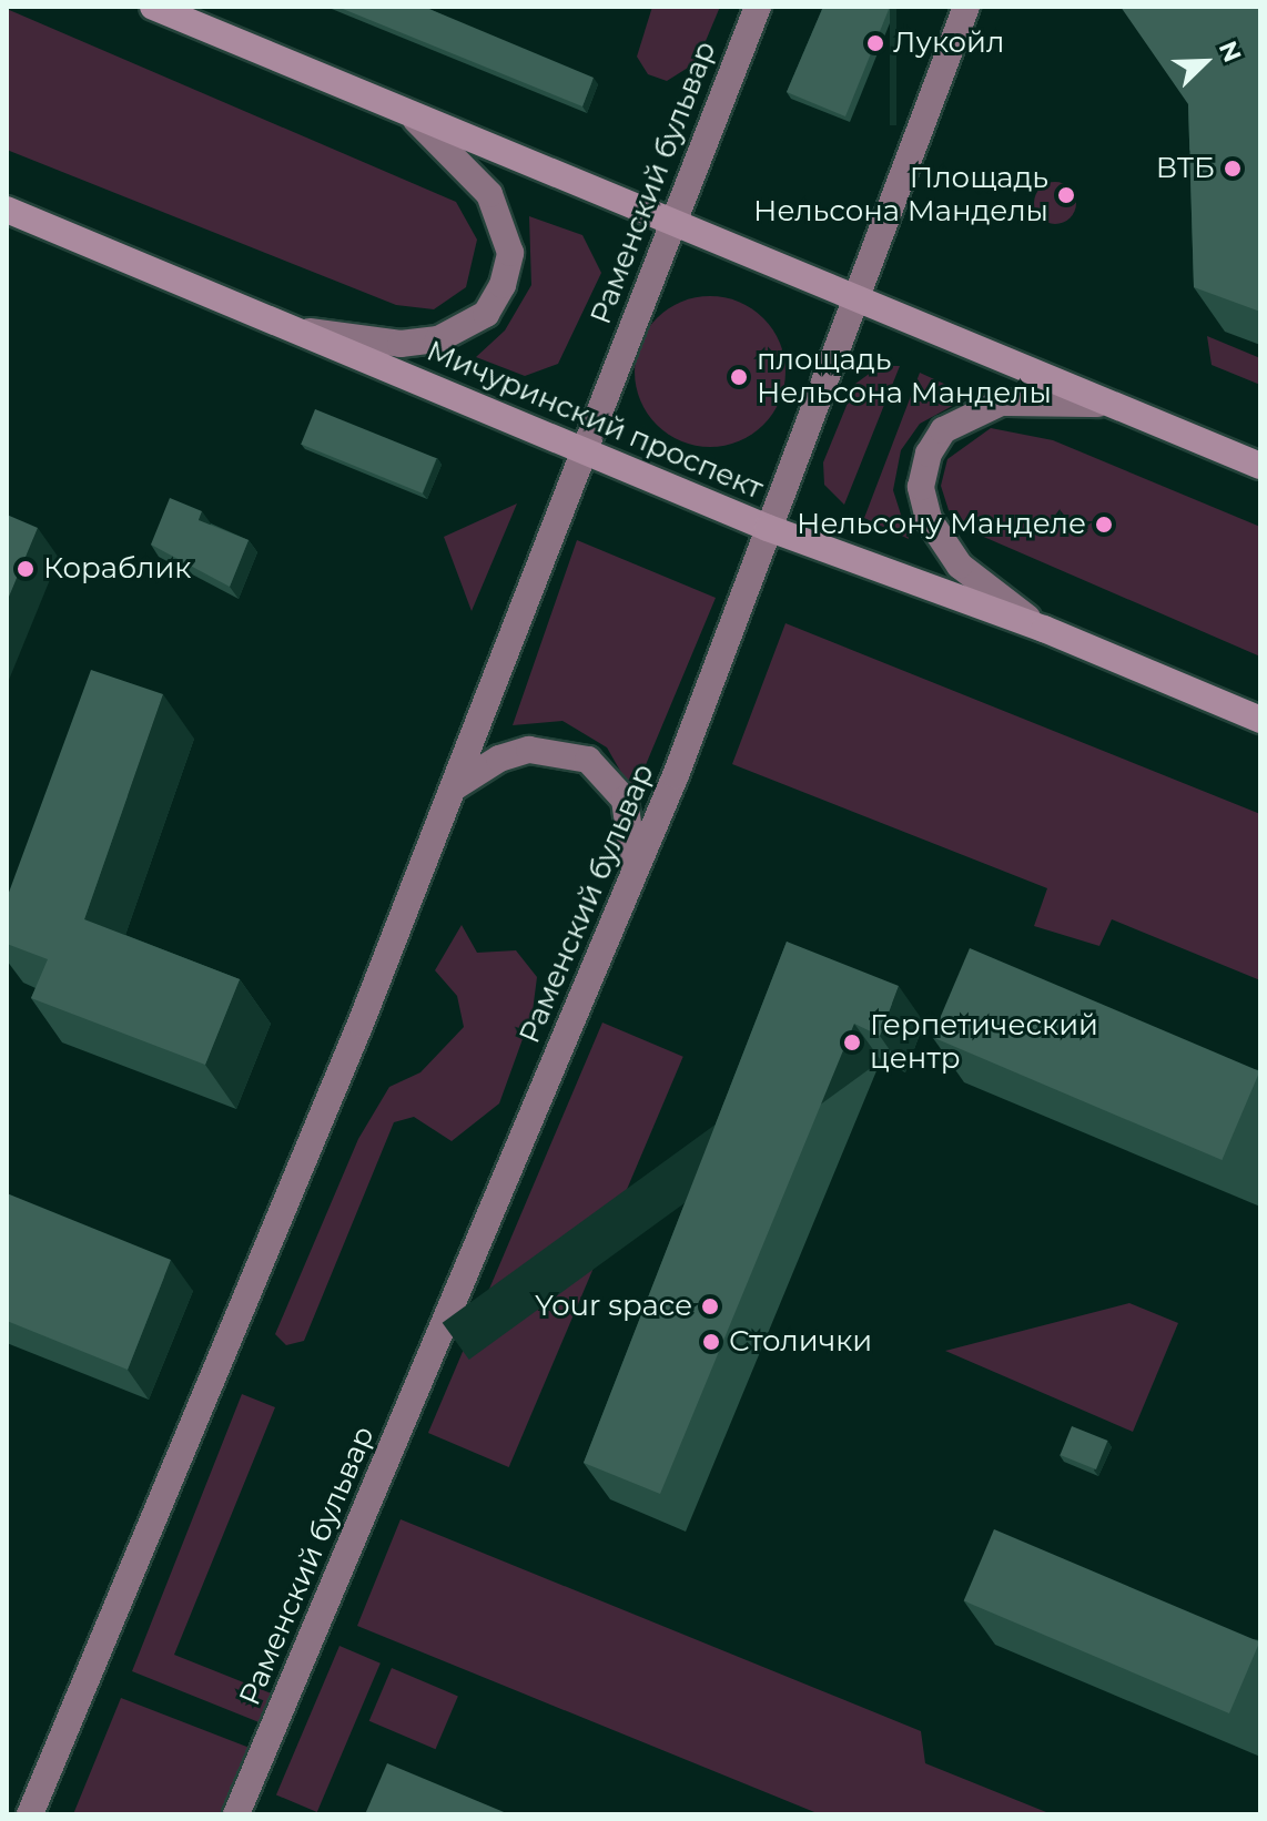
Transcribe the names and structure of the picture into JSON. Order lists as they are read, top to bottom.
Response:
{
  "streets": {
    "main road": ["Мичуринский проспект"],
    "street": ["Раменский бульвар"]
  },
  "crossings": [
    ["Раменский бульвар", "Мичуринский проспект"]
  ],
  "places": [
    "Лукойл",
    "ВТБ",
    "Площадь Нельсона Манделы",
    "площадь Нельсона Манделы",
    "Нельсону Манделе",
    "Кораблик",
    "Герпетический центр",
    "Your space",
    "Столички"
  ],
  "north": "top right"
}
